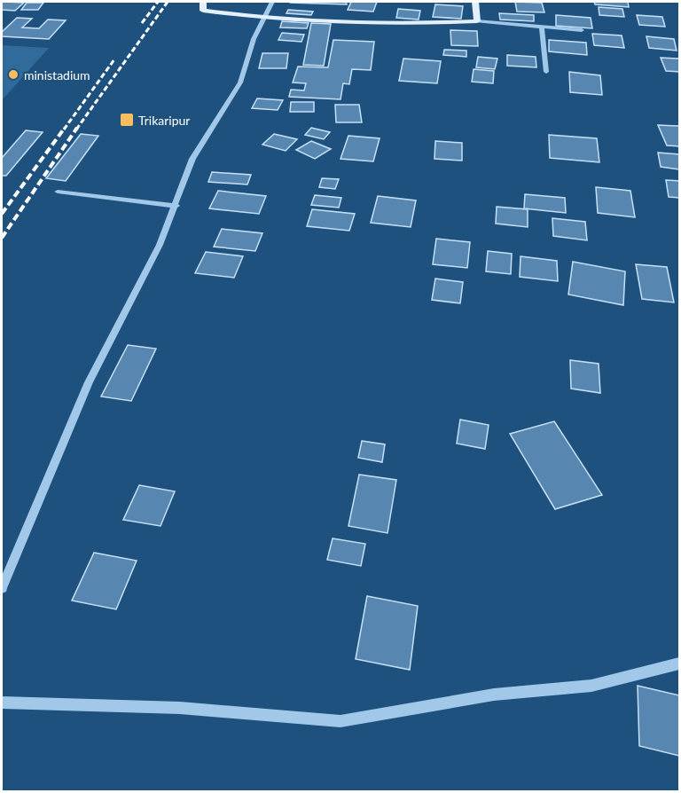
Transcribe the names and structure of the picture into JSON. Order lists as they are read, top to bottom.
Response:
{
  "places": {
    "other": ["ministadium"],
    "transit": ["Trikaripur"]
  }
}
